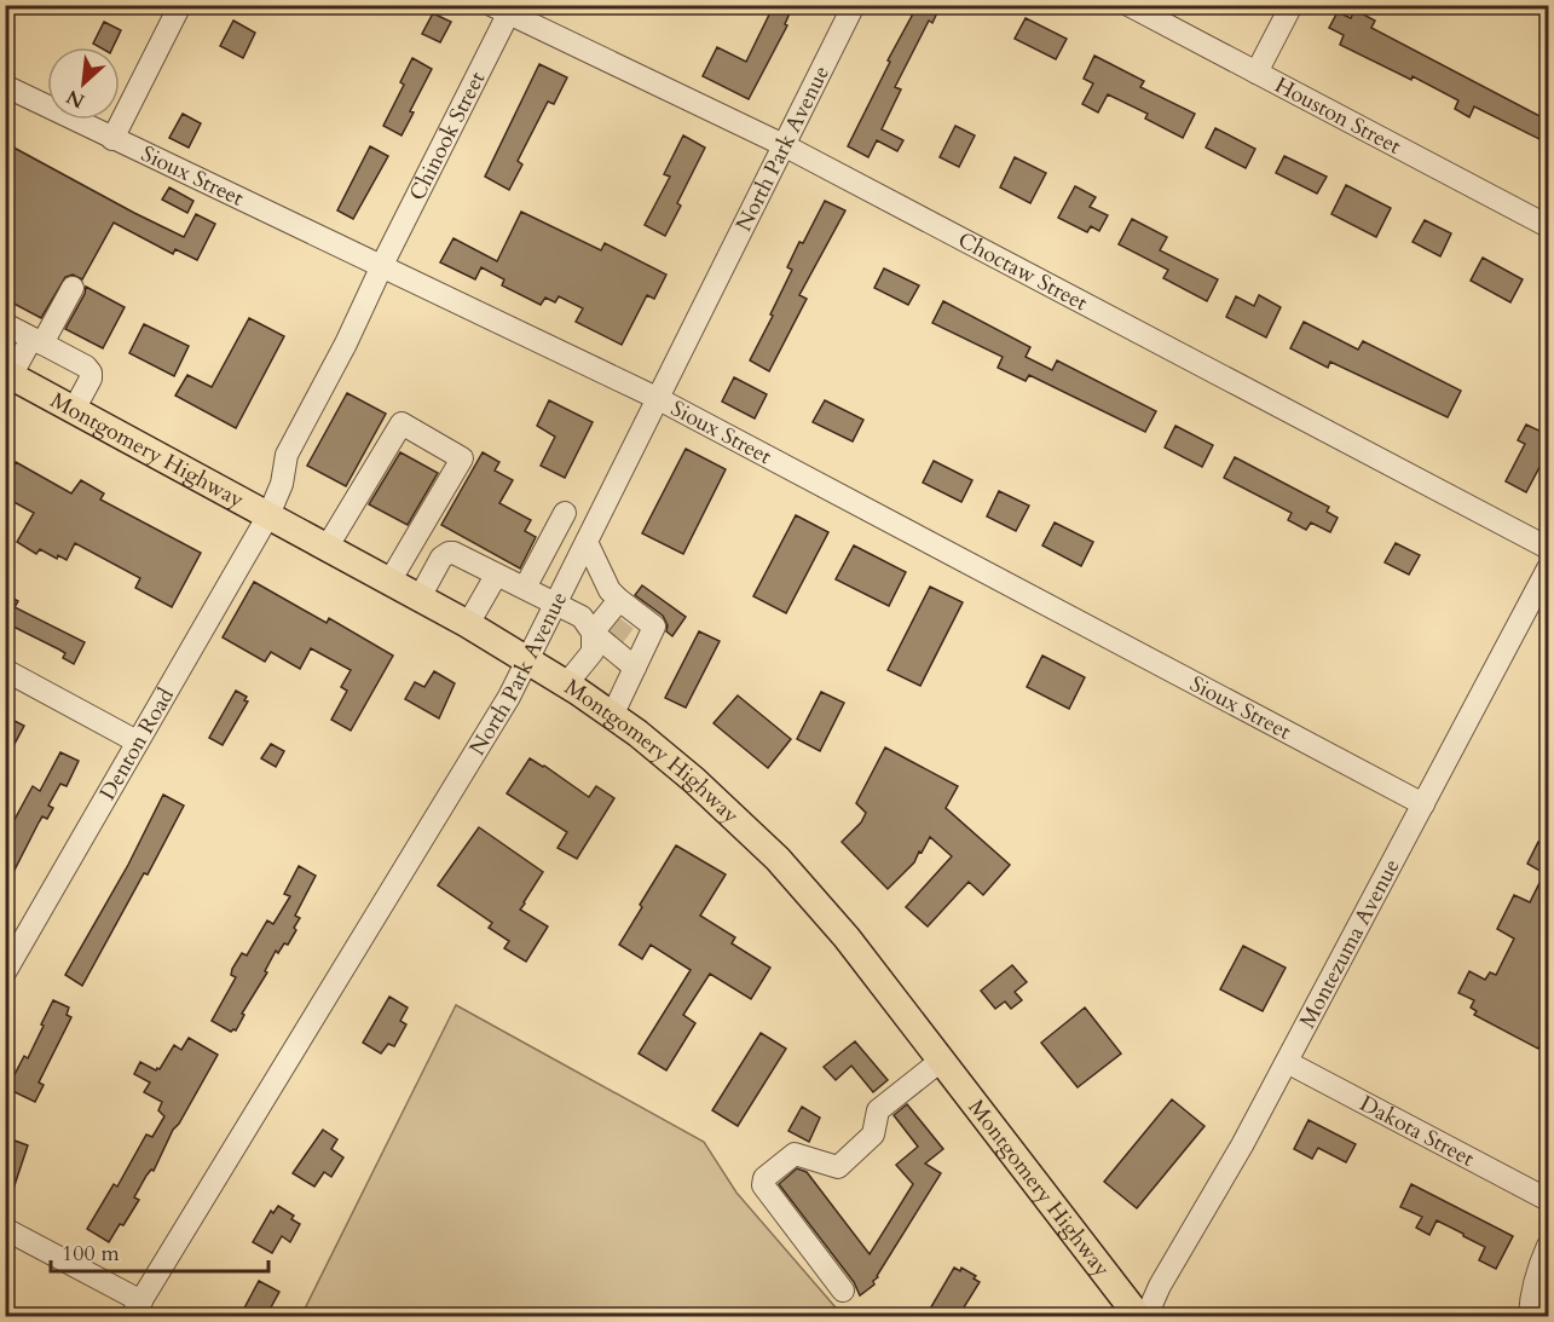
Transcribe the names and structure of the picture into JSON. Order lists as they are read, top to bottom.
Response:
{
  "streets": {
    "main road": ["Montgomery Highway"],
    "street": [
      "Houston Street",
      "Chinook Street",
      "North Park Avenue",
      "Sioux Street",
      "Choctaw Street",
      "Denton Road",
      "Montezuma Avenue",
      "Dakota Street"
    ]
  },
  "crossings": [
    ["Chinook Street", "Sioux Street"],
    ["Chinook Street", "Choctaw Street"],
    ["Chinook Street", "Montgomery Highway"],
    ["Chinook Street", "Denton Road"],
    ["North Park Avenue", "Sioux Street"],
    ["North Park Avenue", "Choctaw Street"],
    ["North Park Avenue", "Montgomery Highway"],
    ["Sioux Street", "Montezuma Avenue"],
    ["Montgomery Highway", "Denton Road"],
    ["Montezuma Avenue", "Dakota Street"]
  ],
  "scale_bar": "100 m",
  "north": "bottom left"
}
